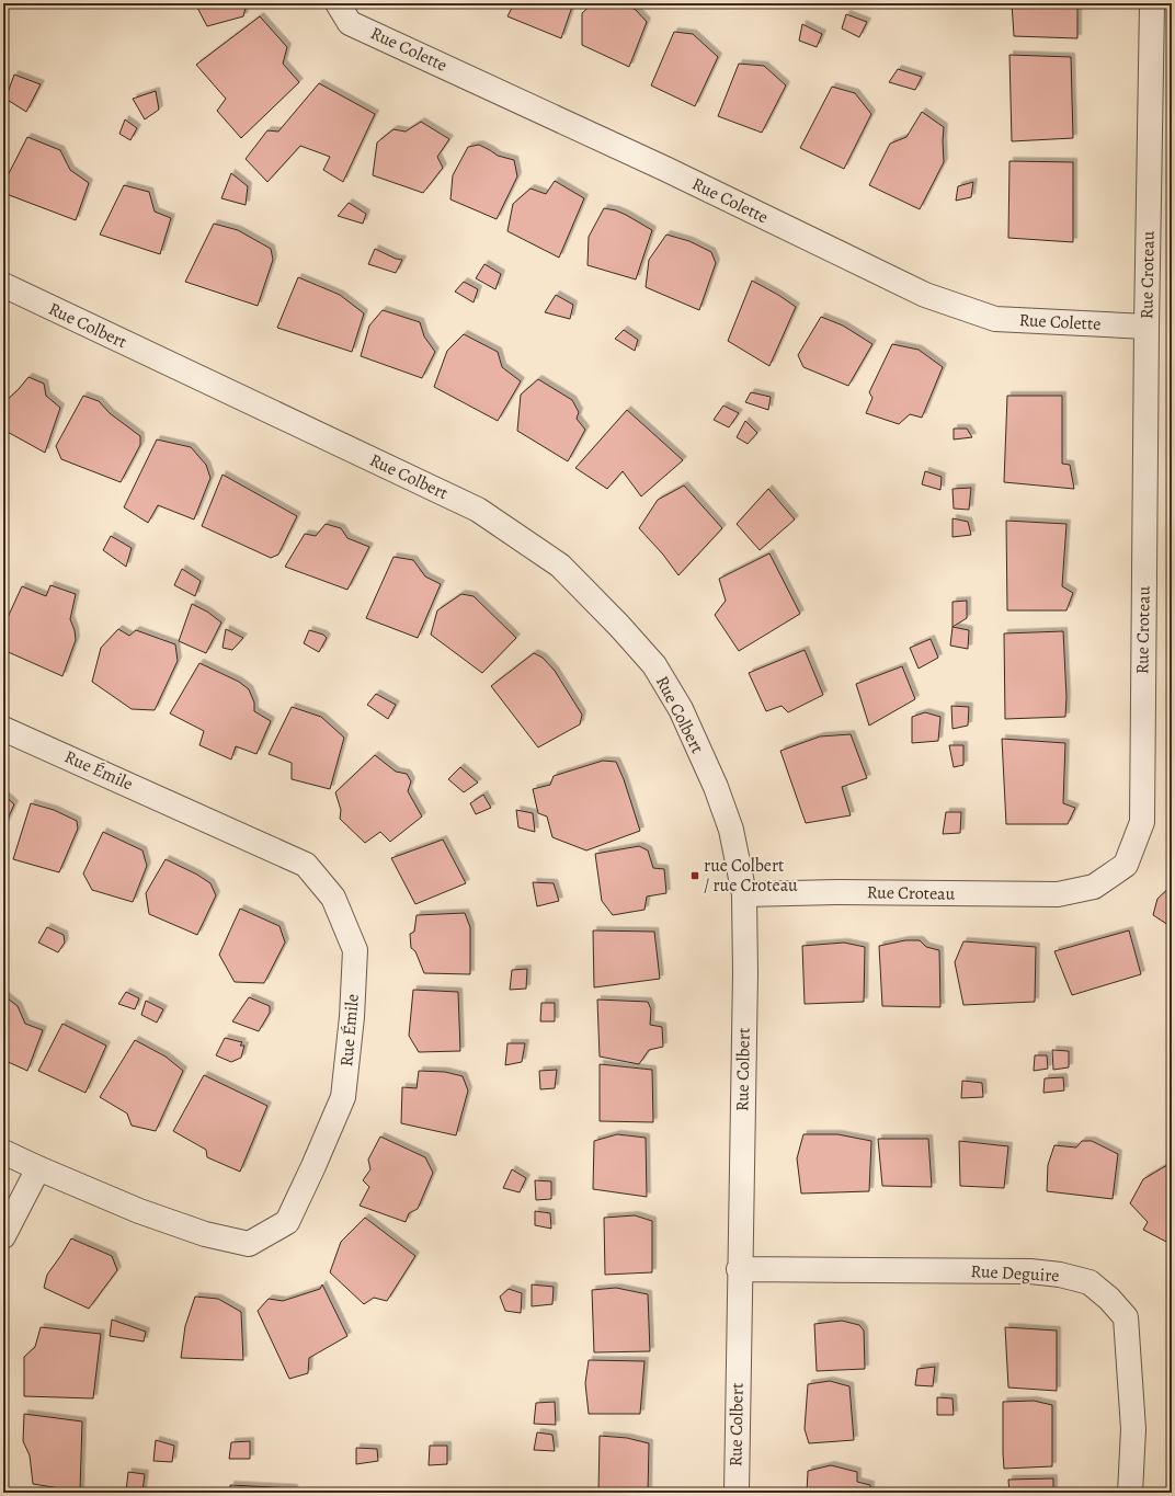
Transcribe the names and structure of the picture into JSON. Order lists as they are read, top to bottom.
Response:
{
  "streets": {
    "street": [
      "Rue Colette",
      "Rue Croteau",
      "Rue Colbert",
      "Rue Émile",
      "Rue Deguire"
    ]
  },
  "crossings": [
    ["Rue Colette", "Rue Croteau"],
    ["Rue Croteau", "Rue Colbert"],
    ["Rue Colbert", "Rue Deguire"]
  ],
  "places": {
    "transit": ["rue Colbert / rue Croteau"]
  }
}
